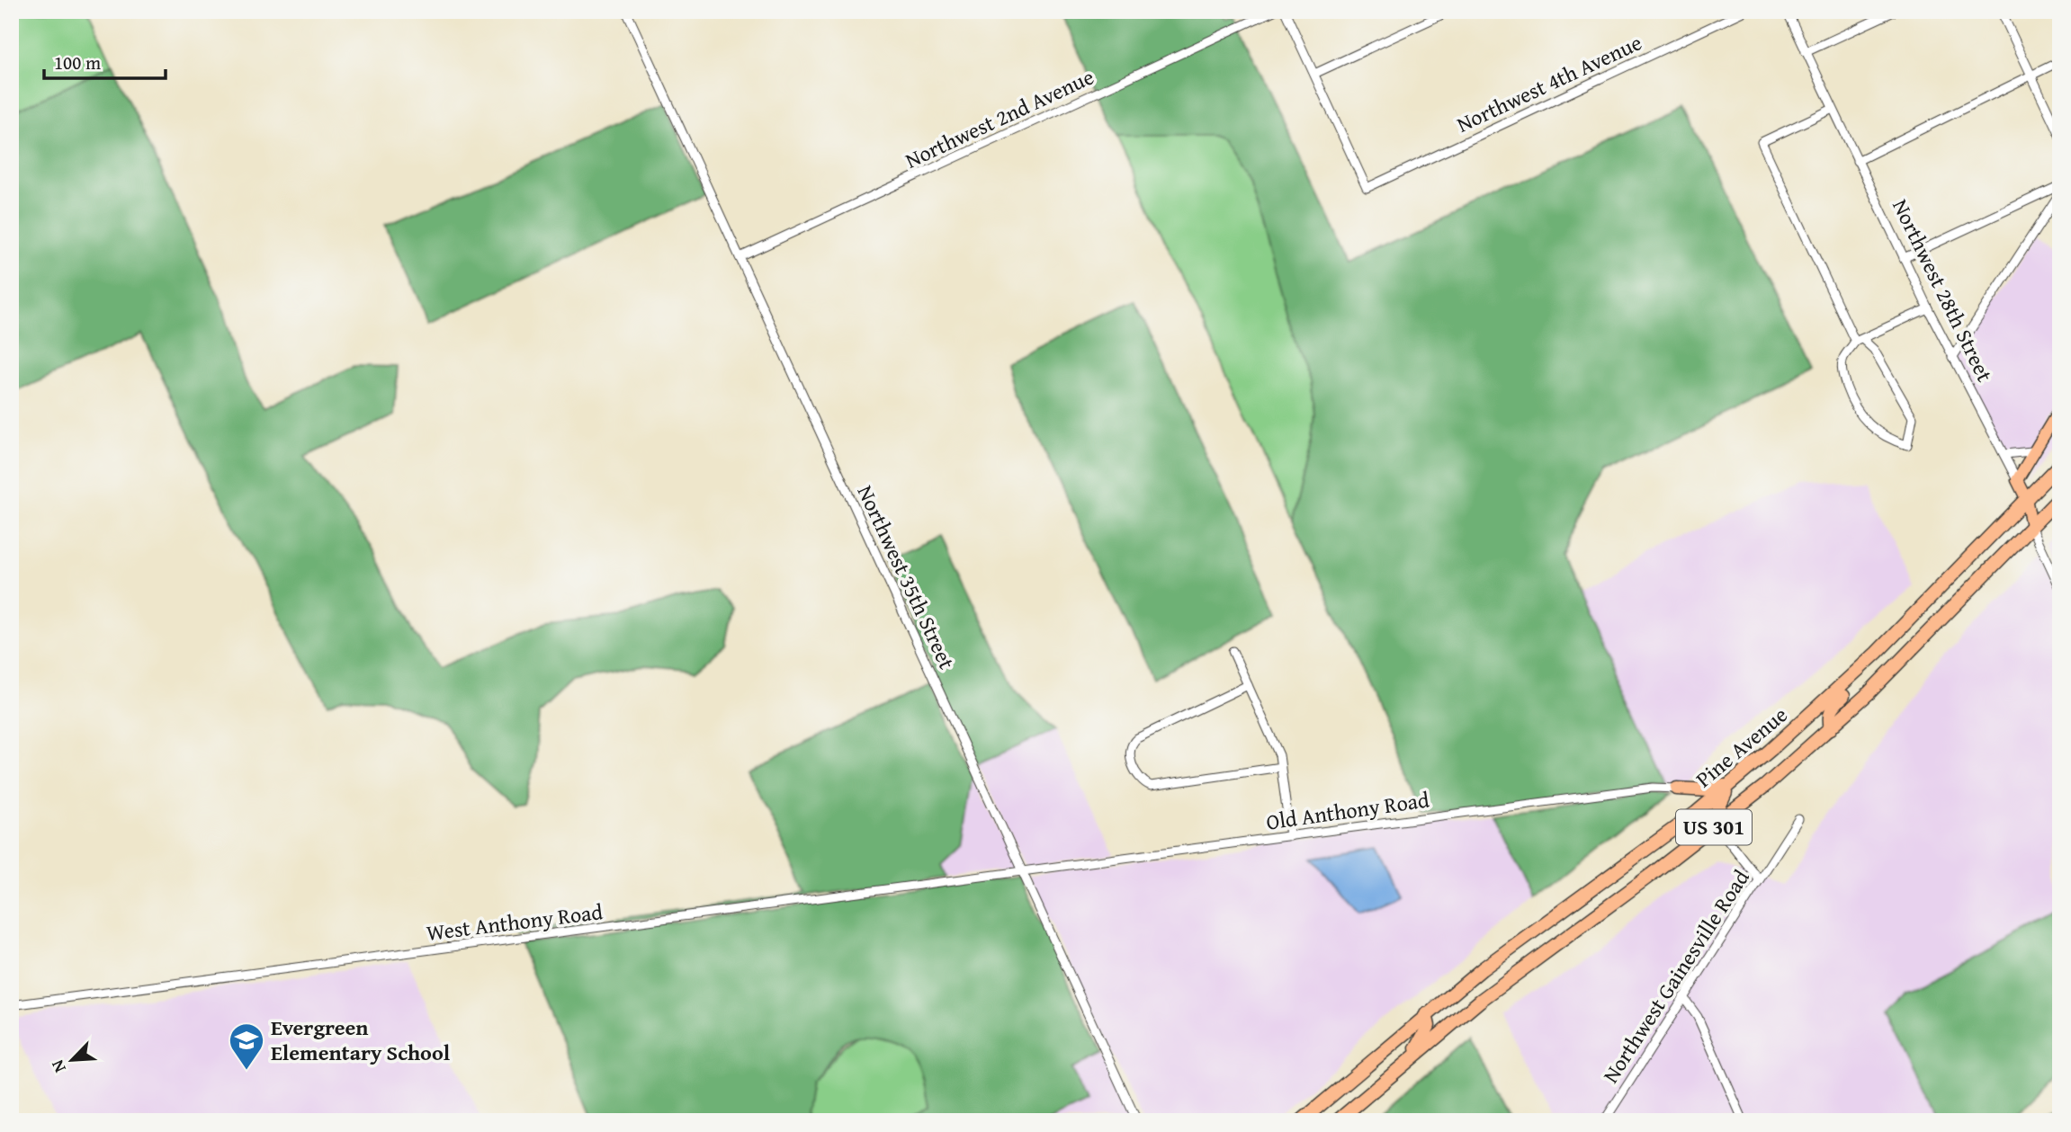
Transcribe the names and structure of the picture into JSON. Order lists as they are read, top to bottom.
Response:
{
  "streets": {
    "highway": ["Pine Avenue", "US 301"],
    "main road": ["Northwest 28th Street"],
    "street": [
      "Northwest 4th Avenue",
      "Northwest 2nd Avenue",
      "Northwest 35th Street",
      "Old Anthony Road",
      "West Anthony Road",
      "Northwest Gainesville Road"
    ]
  },
  "crossings": [
    ["Northwest 2nd Avenue", "Northwest 35th Street"],
    ["Northwest 28th Street", "Pine Avenue"],
    ["Northwest 35th Street", "Old Anthony Road"],
    ["Northwest 35th Street", "West Anthony Road"],
    ["Old Anthony Road", "West Anthony Road"]
  ],
  "places": {
    "school or university": ["Evergreen Elementary School"]
  },
  "scale_bar": "100 m",
  "north": "bottom left"
}
